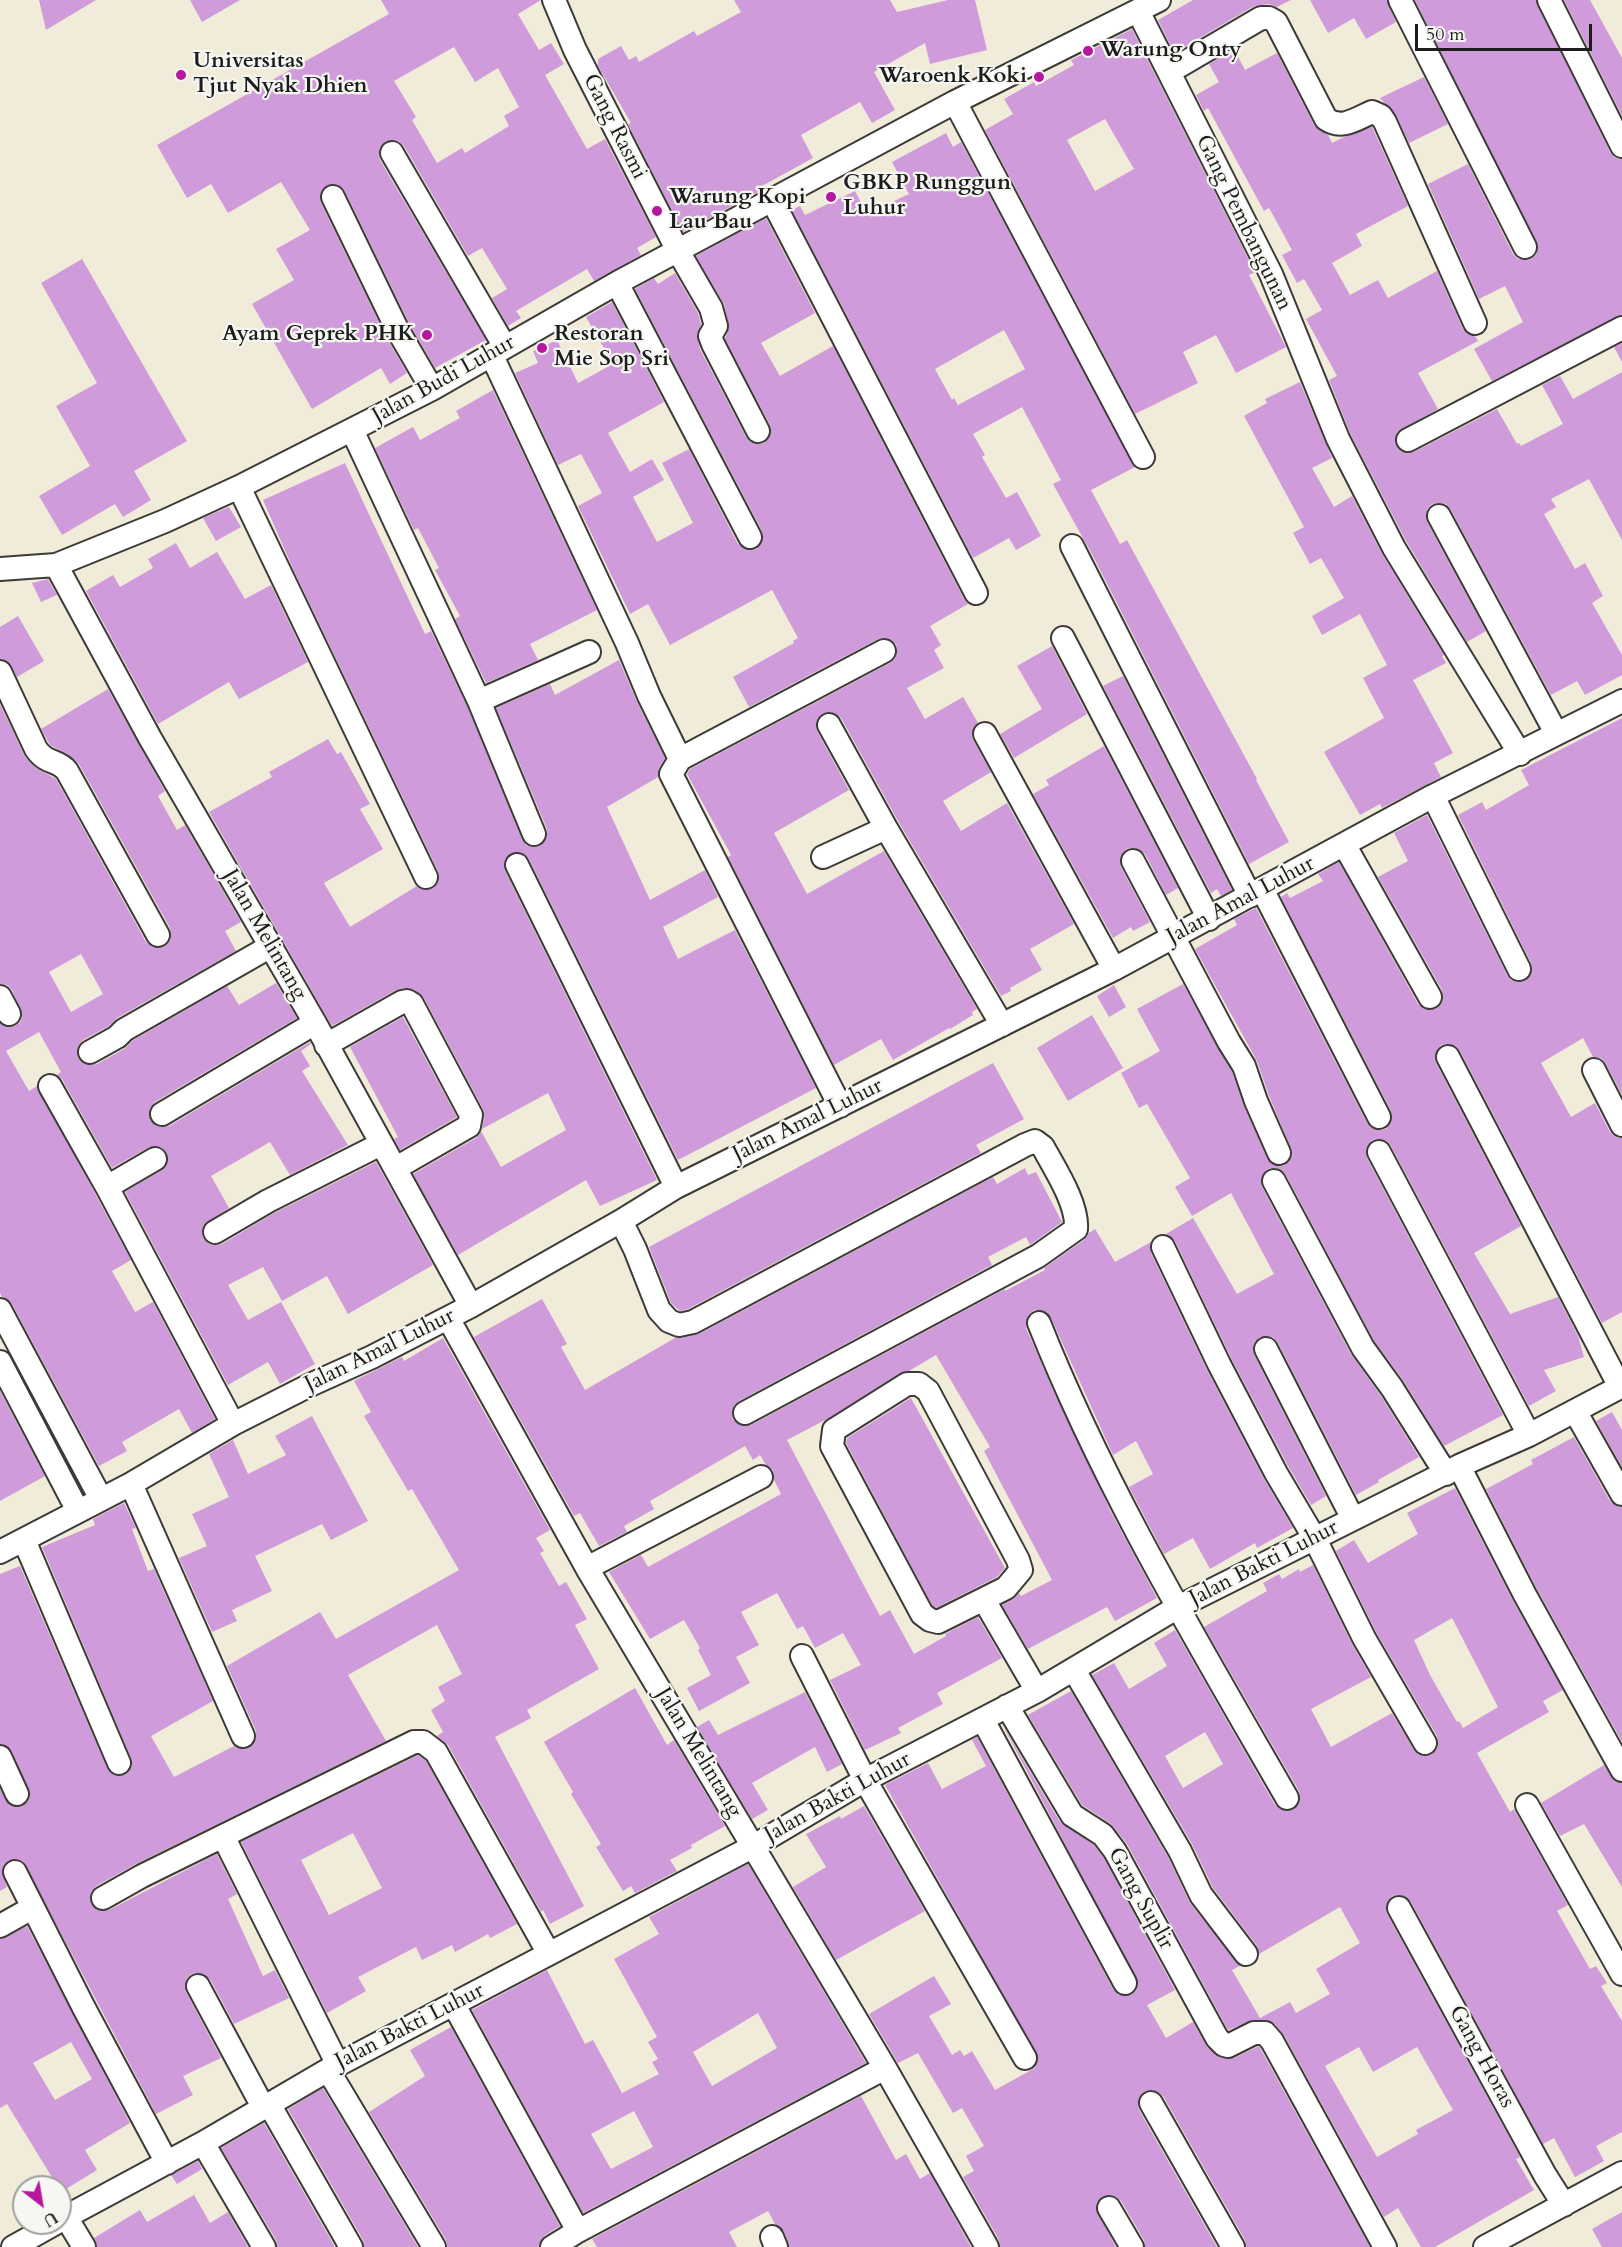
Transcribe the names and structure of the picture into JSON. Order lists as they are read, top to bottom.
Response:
{
  "streets": {
    "street": [
      "Gang Rasmi",
      "Gang Pembangunan",
      "Jalan Budi Luhur",
      "Jalan Amal Luhur",
      "Jalan Melintang",
      "Jalan Bakti Luhur",
      "Gang Suplir",
      "Gang Horas"
    ]
  },
  "crossings": [
    ["Gang Rasmi", "Jalan Budi Luhur"],
    ["Gang Pembangunan", "Jalan Budi Luhur"],
    ["Gang Pembangunan", "Jalan Amal Luhur"],
    ["Jalan Budi Luhur", "Jalan Melintang"],
    ["Jalan Amal Luhur", "Jalan Melintang"],
    ["Jalan Melintang", "Jalan Bakti Luhur"],
    ["Jalan Bakti Luhur", "Gang Suplir"]
  ],
  "places": [
    "Warung Onty",
    "Universitas Tjut Nyak Dhien",
    "Waroenk Koki",
    "GBKP Runggun Luhur",
    "Warung Kopi Lau Bau",
    "Ayam Geprek PHK",
    "Restoran Mie Sop Sri"
  ],
  "scale_bar": "50 m",
  "north": "bottom right"
}
